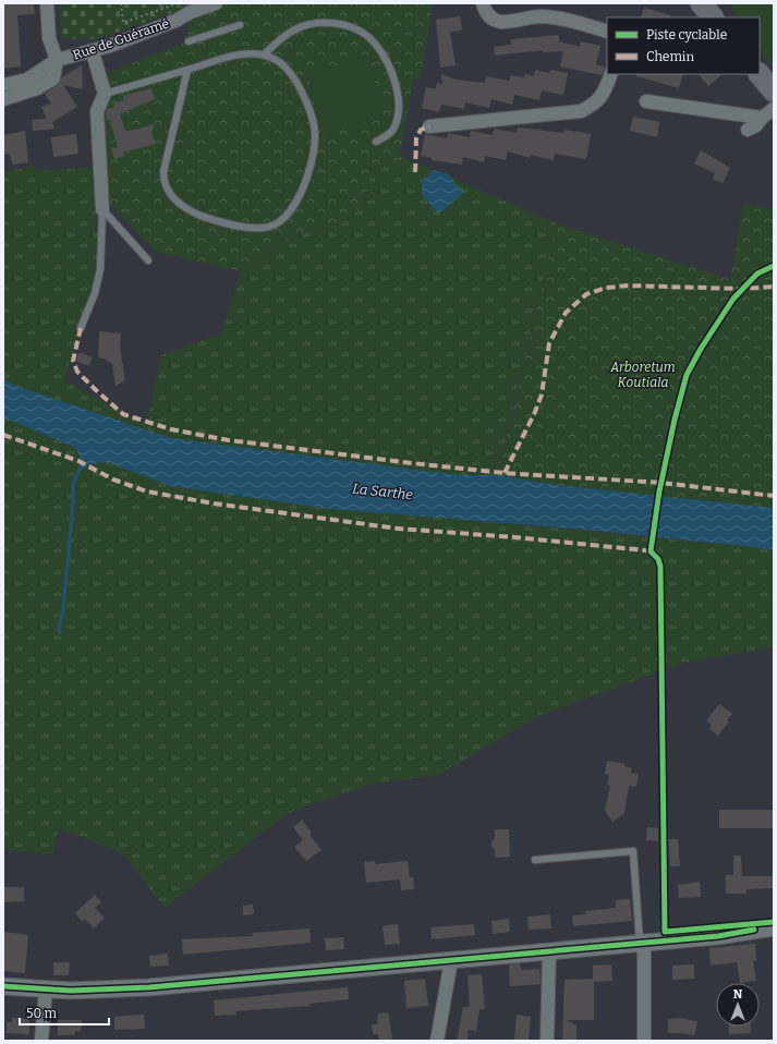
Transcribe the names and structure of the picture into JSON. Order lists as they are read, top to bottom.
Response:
{
  "streets": {
    "street": ["Rue de Guéramé"]
  },
  "water": ["La Sarthe"],
  "parks": ["Arboretum Koutiala"],
  "legend": ["Piste cyclable", "Chemin"],
  "scale_bar": "50 m",
  "north": "top"
}
